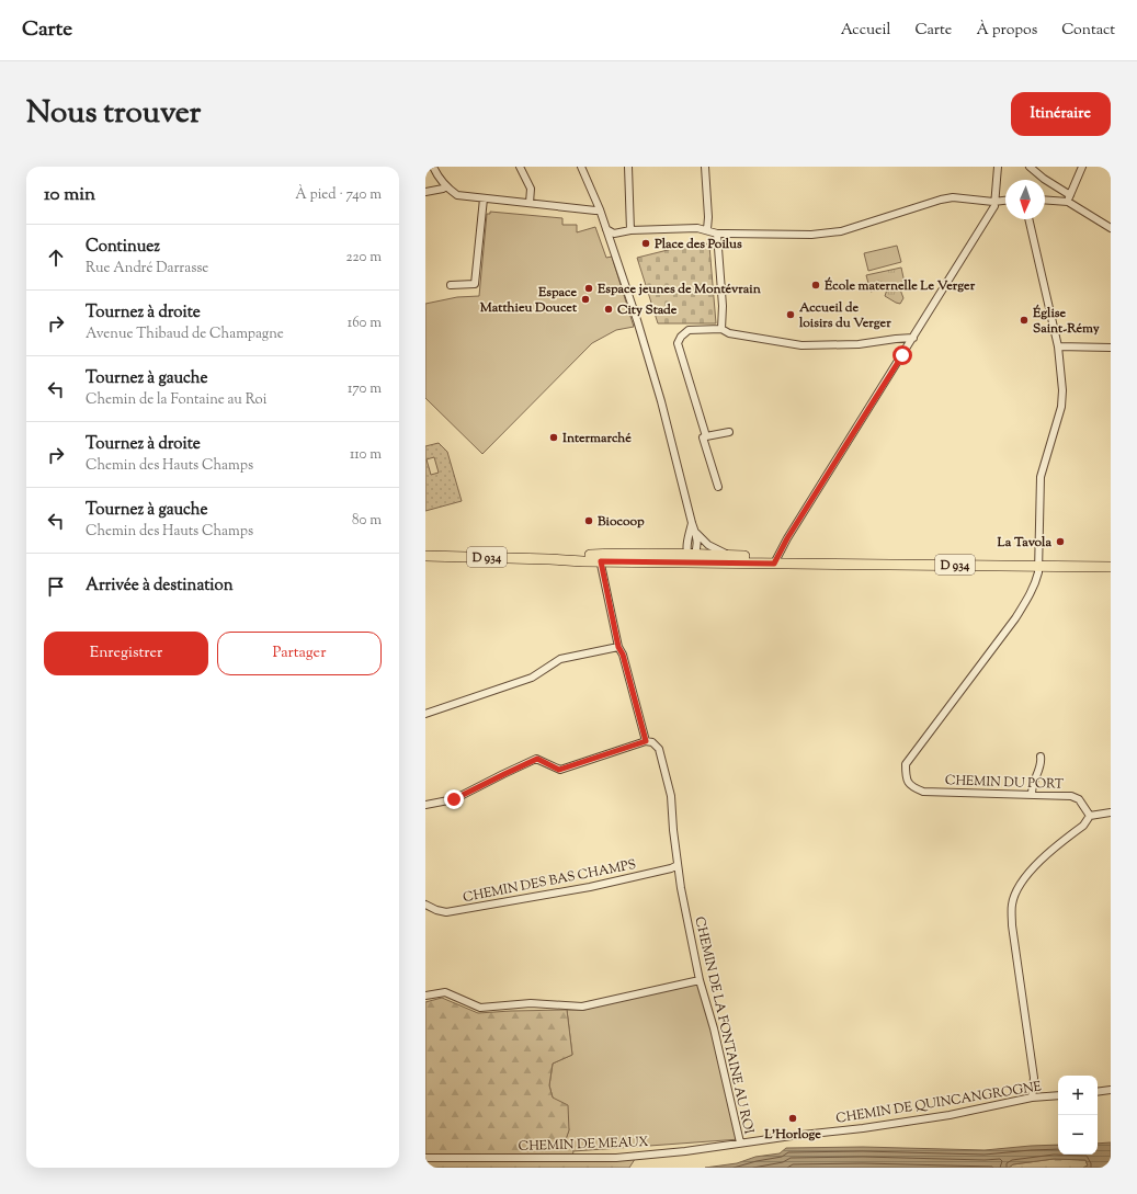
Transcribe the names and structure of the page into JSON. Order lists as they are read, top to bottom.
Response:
{
  "streets": {
    "main road": ["D 934"],
    "street": [
      "CHEMIN DU PORT",
      "CHEMIN DES BAS CHAMPS",
      "CHEMIN DE LA FONTAINE AU ROI",
      "CHEMIN DE QUINCANGROGNE",
      "CHEMIN DE MEAUX"
    ]
  },
  "crossings": [
    ["D 934", "CHEMIN DU PORT"],
    ["CHEMIN DES BAS CHAMPS", "CHEMIN DE LA FONTAINE AU ROI"],
    ["CHEMIN DE LA FONTAINE AU ROI", "CHEMIN DE QUINCANGROGNE"],
    ["CHEMIN DE LA FONTAINE AU ROI", "CHEMIN DE MEAUX"],
    ["CHEMIN DE QUINCANGROGNE", "CHEMIN DE MEAUX"]
  ],
  "places": [
    "Place des Poilus",
    "École maternelle Le Verger",
    "Espace jeunes de Montévrain",
    "Espace Matthieu Doucet",
    "City Stade",
    "Accueil de loisirs du Verger",
    "Église Saint-Rémy",
    "Intermarché",
    "Biocoop",
    "La Tavola",
    "L'Horloge"
  ],
  "north": "bottom",
  "page": {
    "header": "Carte",
    "nav": [
      "Accueil",
      "Carte",
      "À propos",
      "Contact"
    ],
    "title": "Nous trouver",
    "buttons": [
      "Itinéraire",
      ["Enregistrer", "Partager"]
    ],
    "heading": ["10 min", "À pied · 740 m"],
    "list": [
      ["Continuez", "Rue André Darrasse", "220 m"],
      ["Tournez à droite", "Avenue Thibaud de Champagne", "160 m"],
      ["Tournez à gauche", "Chemin de la Fontaine au Roi", "170 m"],
      ["Tournez à droite", "Chemin des Hauts Champs", "110 m"],
      ["Tournez à gauche", "Chemin des Hauts Champs", "80 m"],
      "Arrivée à destination"
    ],
    "map_buttons": ["+", "−"]
  }
}
